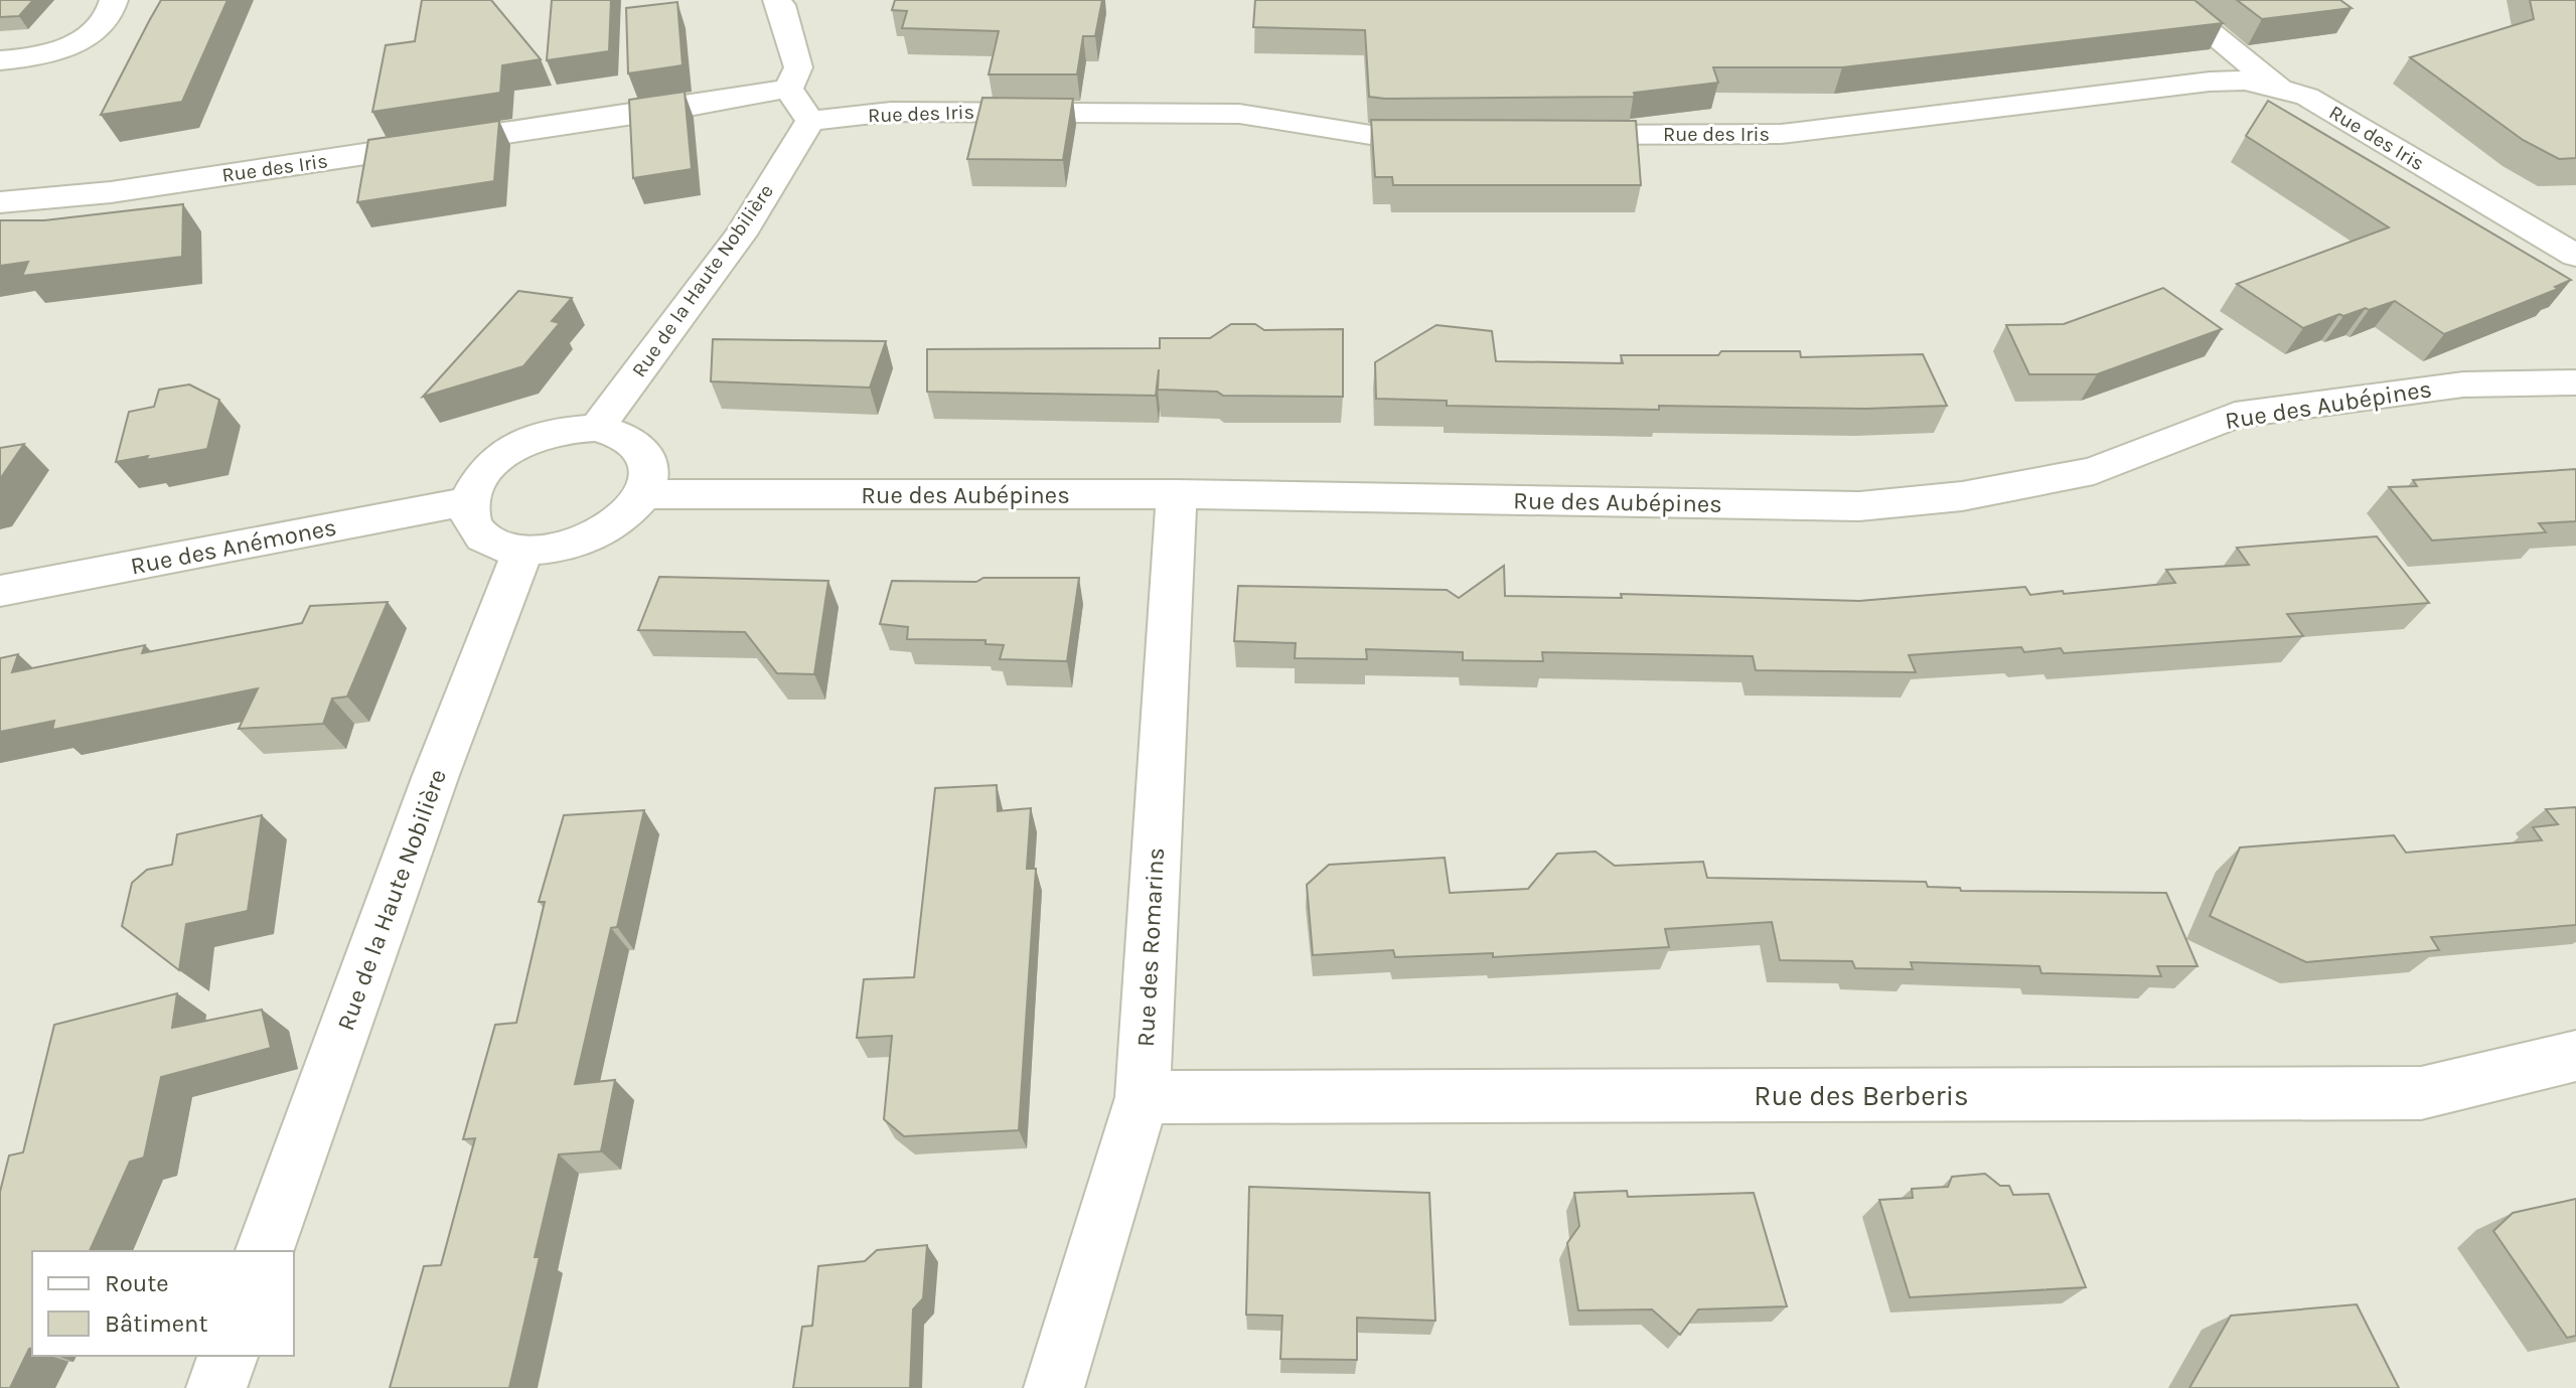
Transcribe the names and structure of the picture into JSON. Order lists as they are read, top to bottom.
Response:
{
  "streets": {
    "street": [
      "Rue des Iris",
      "Rue de la Haute Nobilière",
      "Rue des Aubépines",
      "Rue des Anémones",
      "Rue des Romarins",
      "Rue des Berberis"
    ]
  },
  "crossings": [
    ["Rue des Iris", "Rue de la Haute Nobilière"],
    ["Rue de la Haute Nobilière", "Rue des Aubépines"],
    ["Rue de la Haute Nobilière", "Rue des Anémones"],
    ["Rue des Aubépines", "Rue des Anémones"],
    ["Rue des Aubépines", "Rue des Romarins"],
    ["Rue des Romarins", "Rue des Berberis"]
  ],
  "legend": ["Route", "Bâtiment"]
}
